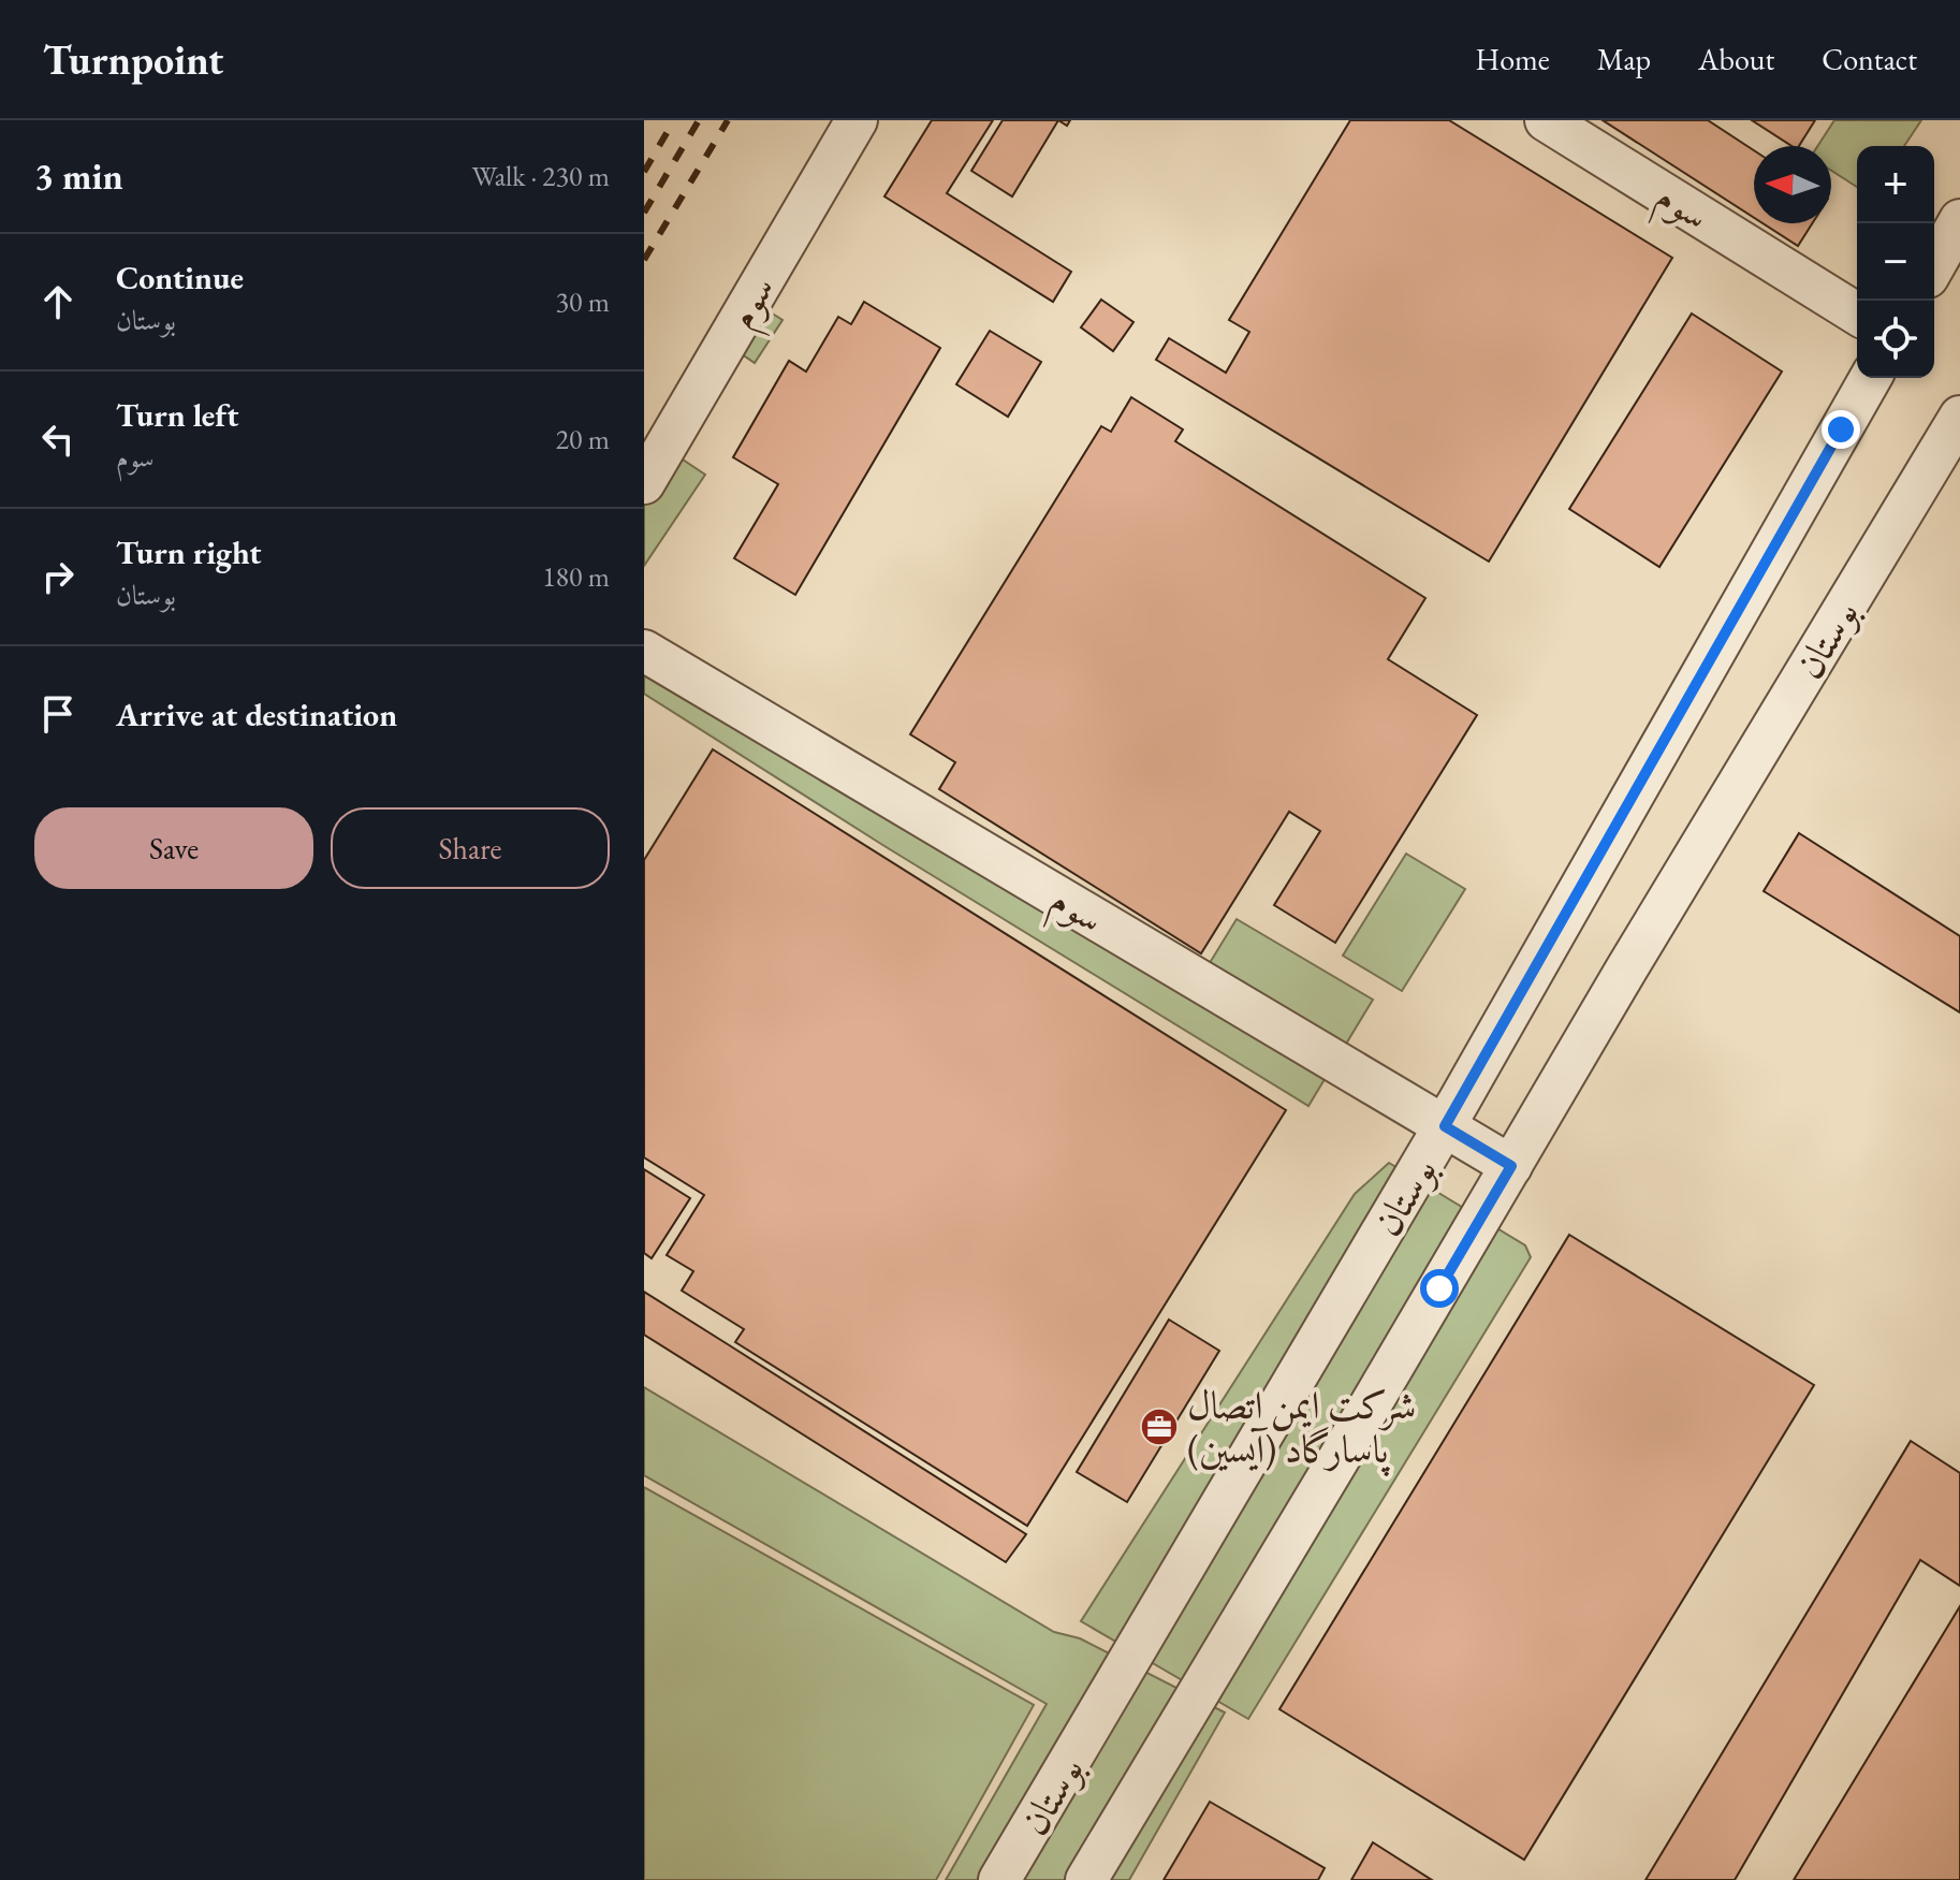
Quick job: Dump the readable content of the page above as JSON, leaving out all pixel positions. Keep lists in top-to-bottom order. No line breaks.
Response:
{"streets":{"lane":["سوم","بوستان"]},"crossings":[["سوم","بوستان"]],"places":{"office":["شرکت ایمن اتصال پاسارگاد (آیسین)"]},"north":"left","page":{"header":"Turnpoint","nav":["Home","Map","About","Contact"],"heading":["3 min","Walk · 230 m"],"map_buttons":["+","−"],"list":[["Continue","بوستان","30 m"],["Turn left","سوم","20 m"],["Turn right","بوستان","180 m"],"Arrive at destination"],"buttons":["Save","Share"]}}
